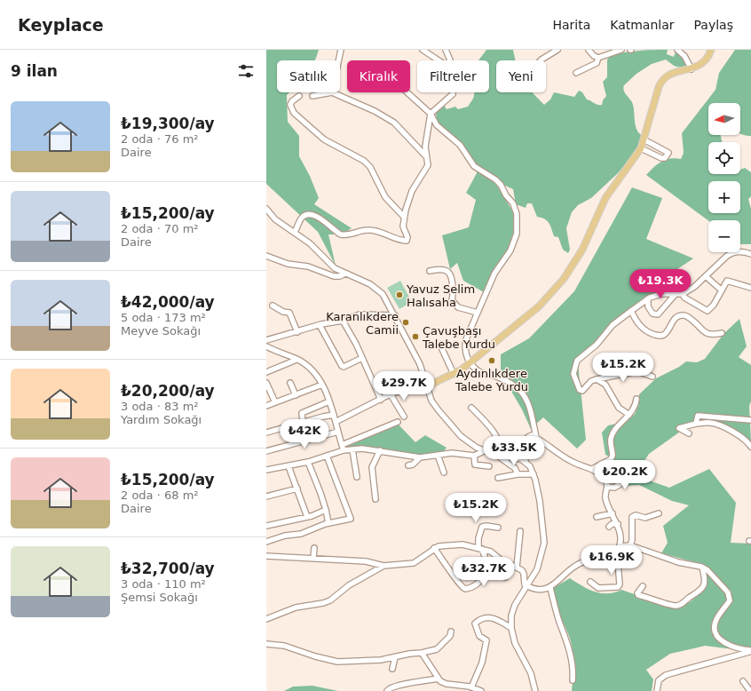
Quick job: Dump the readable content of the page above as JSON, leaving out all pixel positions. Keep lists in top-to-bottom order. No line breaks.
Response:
{"places":["Yavuz Selim Halısaha","Karanlıkdere Camii","Çavuşbaşı Talebe Yurdu","Aydınlıkdere Talebe Yurdu"],"north":"left","page":{"header":"Keyplace","nav":["Harita","Katmanlar","Paylaş"],"heading":"9 ilan","chip":["Satılık","Kiralık","Filtreler","Yeni"],"list":[{"name":"₺19,300/ay","note":"2 oda · 76 m² · Daire"},{"name":"₺15,200/ay","note":"2 oda · 70 m² · Daire"},{"name":"₺42,000/ay","note":"5 oda · 173 m² · Meyve Sokağı"},{"name":"₺20,200/ay","note":"3 oda · 83 m² · Yardım Sokağı"},{"name":"₺15,200/ay","note":"2 oda · 68 m² · Daire"},{"name":"₺32,700/ay","note":"3 oda · 110 m² · Şemsi Sokağı"}],"map_buttons":["+","−"],"price":["₺19.3K","₺15.2K","₺29.7K","₺42K","₺33.5K","₺20.2K","₺15.2K","₺16.9K","₺32.7K"]}}
